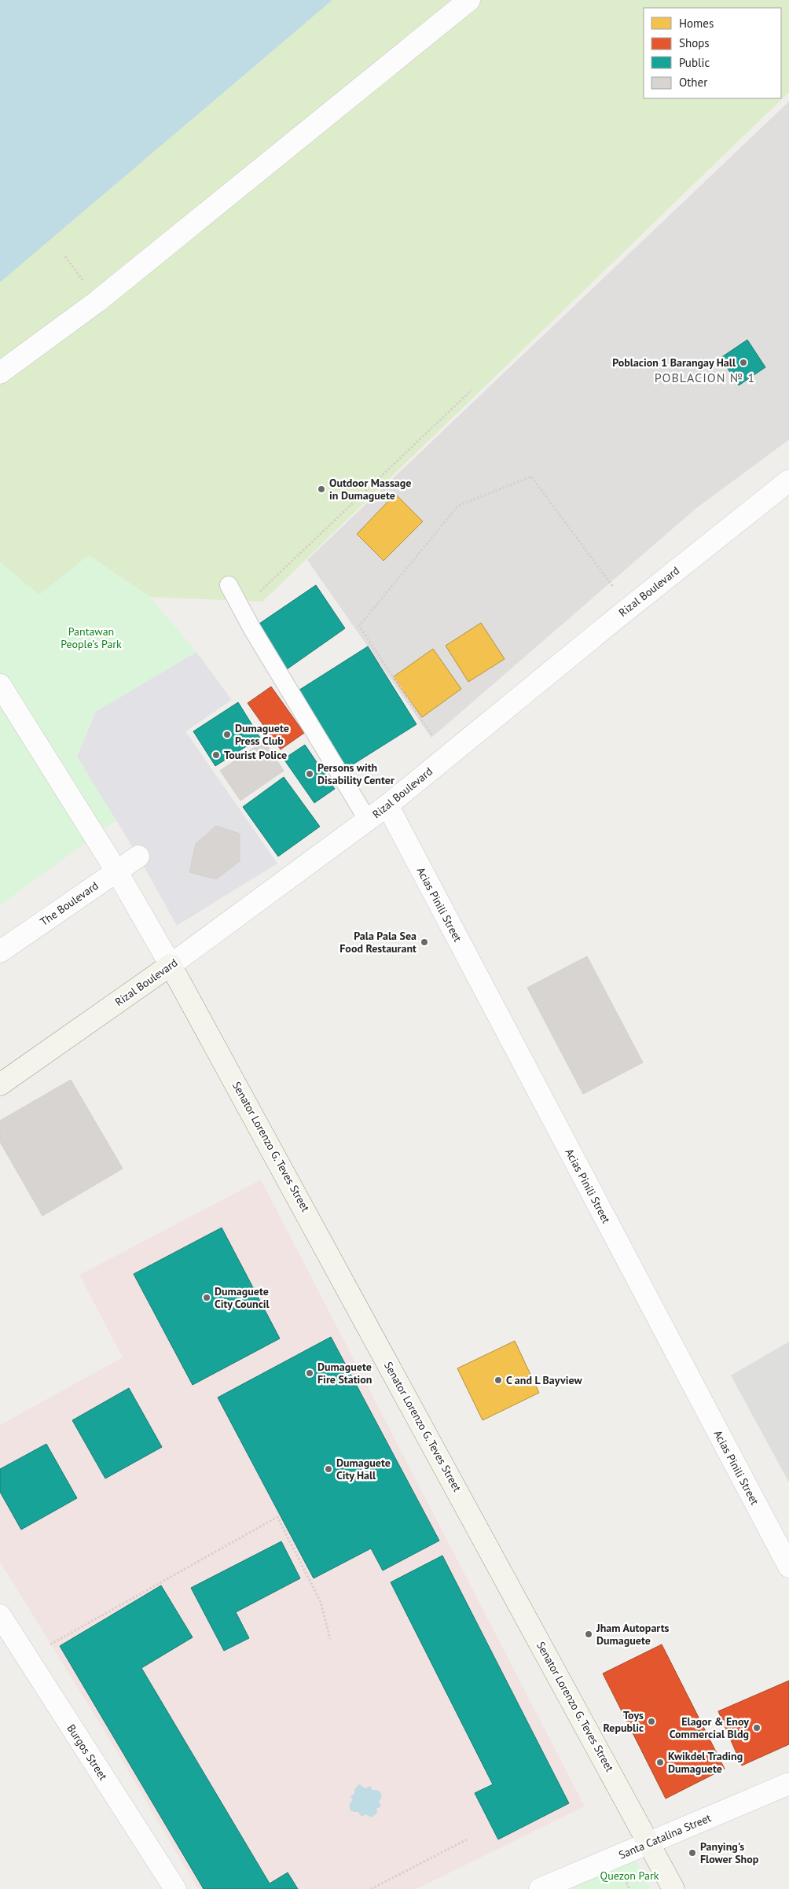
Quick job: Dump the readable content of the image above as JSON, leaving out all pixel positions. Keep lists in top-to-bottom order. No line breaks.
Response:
{"streets":{"main road":["Rizal Boulevard","Senator Lorenzo G. Teves Street"],"street":["The Boulevard","Acias Pinili Street","Burgos Street","Santa Catalina Street"]},"crossings":[["Rizal Boulevard","Acias Pinili Street"],["Rizal Boulevard","Senator Lorenzo G. Teves Street"],["Senator Lorenzo G. Teves Street","Santa Catalina Street"]],"districts":["POBLACION № 1"],"parks":["Pantawan People’s Park","Quezon Park"],"places":["Poblacion 1 Barangay Hall","Outdoor Massage in Dumaguete","Dumaguete Press Club","Tourist Police","Persons with Disability Center","Pala Pala Sea Food Restaurant","Dumaguete City Council","Dumaguete Fire Station","C and L Bayview","Dumaguete City Hall","Jham Autoparts Dumaguete","Toys Republic","Elagor & Enoy Commercial Bldg","Kwikdel Trading Dumaguete","Panying's Flower Shop"],"legend":["Homes","Shops","Public","Other"]}
